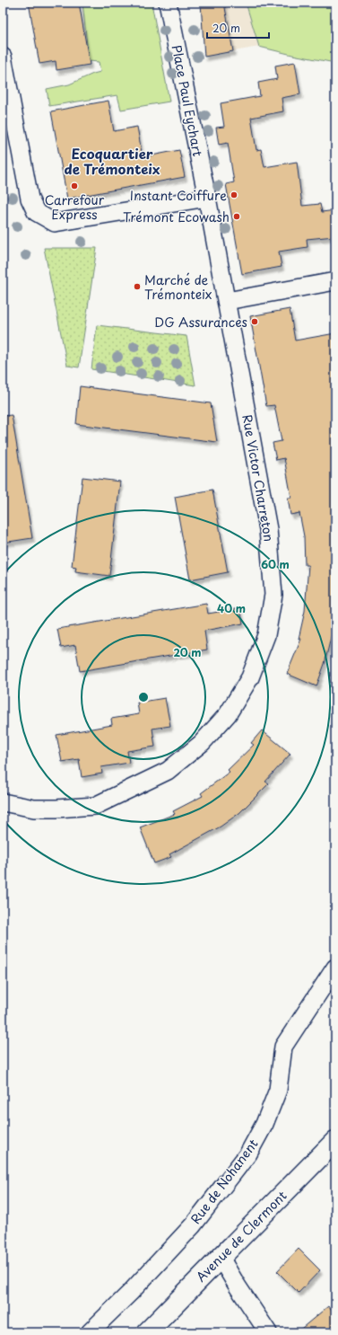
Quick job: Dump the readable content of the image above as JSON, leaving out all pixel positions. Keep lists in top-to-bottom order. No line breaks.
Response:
{"streets":{"main road":["Avenue de Clermont"],"street":["Place Paul Eychart","Rue Victor Charreton","Rue de Nohanent"]},"crossings":[["Place Paul Eychart","Rue Victor Charreton"]],"districts":["Ecoquartier de Trémonteix"],"places":["Carrefour Express","Instant Coiffure","Trémont Ecowash","Marché de Trémonteix","DG Assurances"],"scale_bar":"20 m","rings":["60 m","40 m","20 m"]}
